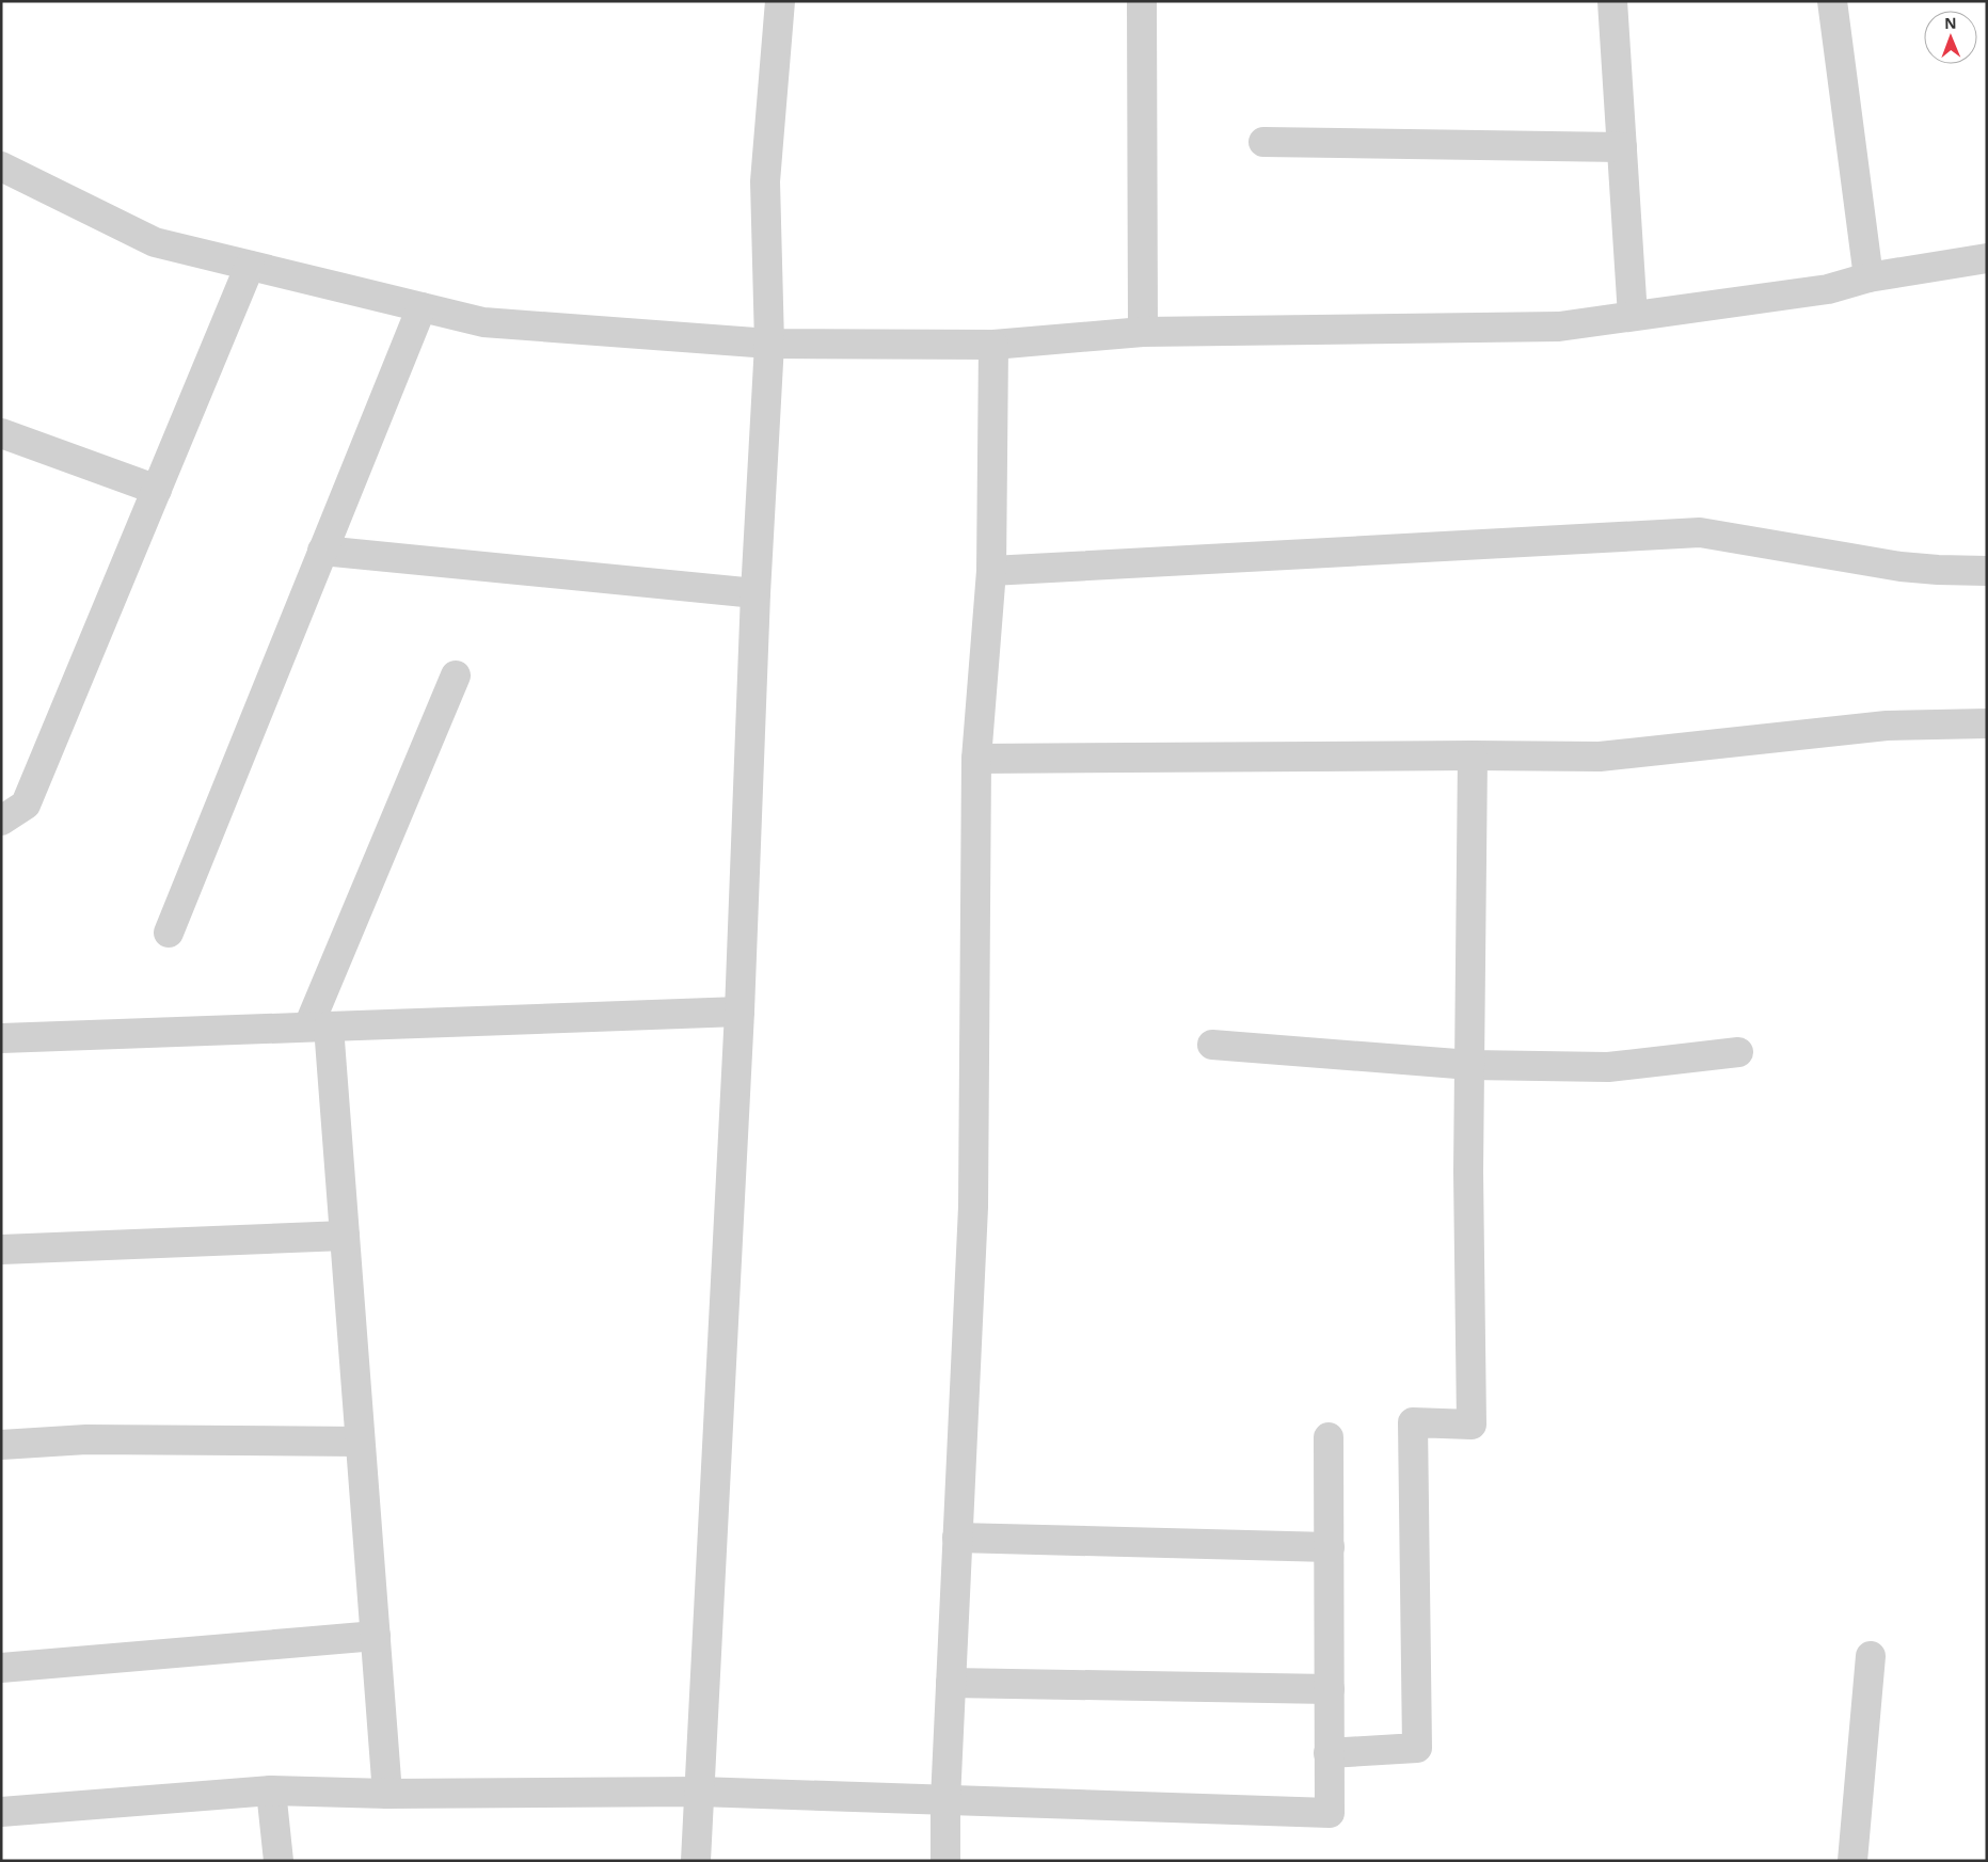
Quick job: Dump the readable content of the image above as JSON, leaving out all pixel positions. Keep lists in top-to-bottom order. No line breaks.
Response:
{"north":"top"}
